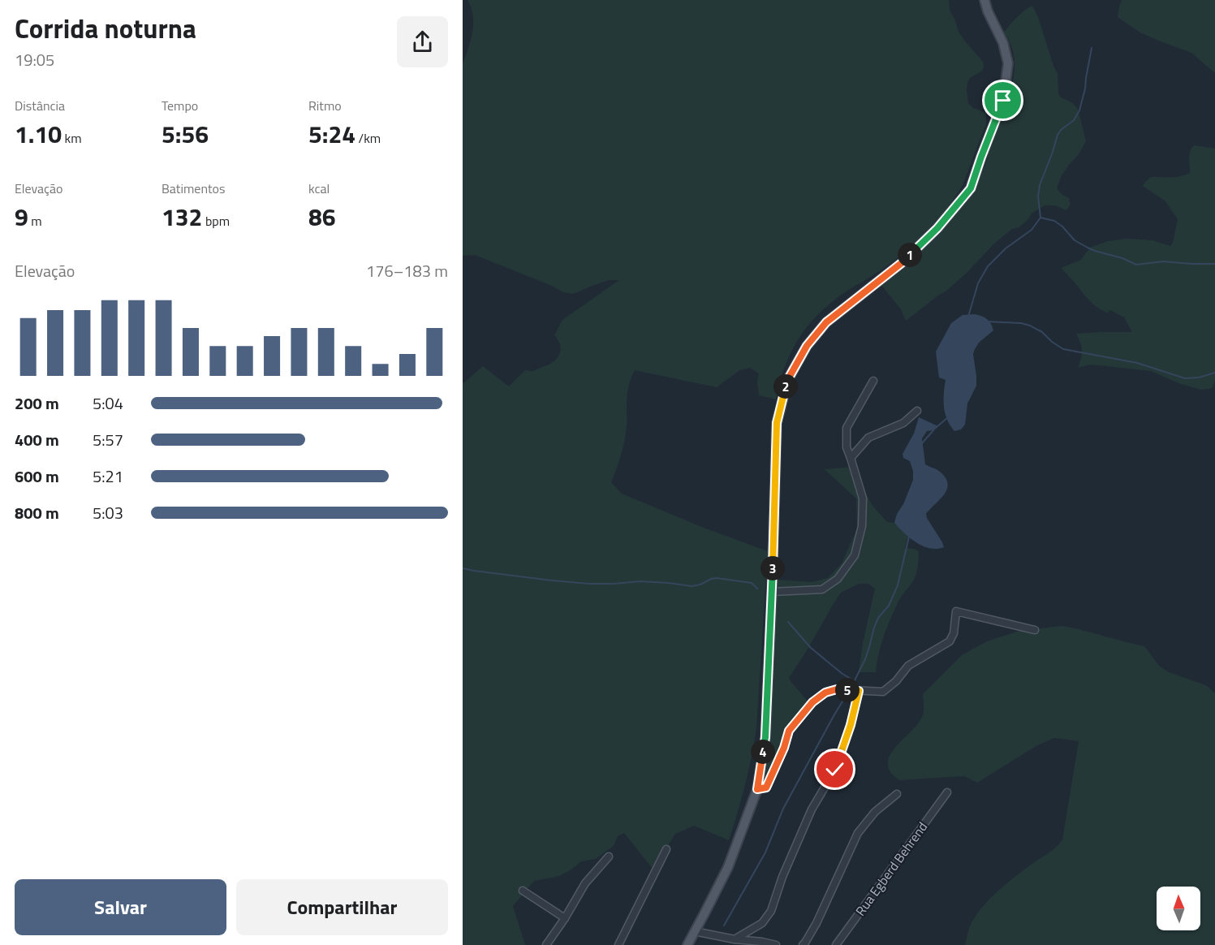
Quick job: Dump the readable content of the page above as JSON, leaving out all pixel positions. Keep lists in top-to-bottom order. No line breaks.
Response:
{"streets":{"street":["Rua Egberd Behrend"]},"north":"top","page":{"heading":["Corrida noturna","19:05"],"stats":[["Distância","1.10 km"],["Tempo","5:56"],["Ritmo","5:24 /km"],["Elevação","9 m"],["Batimentos","132 bpm"],["kcal","86"]],"pins":["1","2","3","5","4"],"chart":["Elevação","176–183 m"],"list":[{"name":"200 m","note":"5:04"},{"name":"400 m","note":"5:57"},{"name":"600 m","note":"5:21"},{"name":"800 m","note":"5:03"}],"buttons":["Salvar","Compartilhar"]}}
